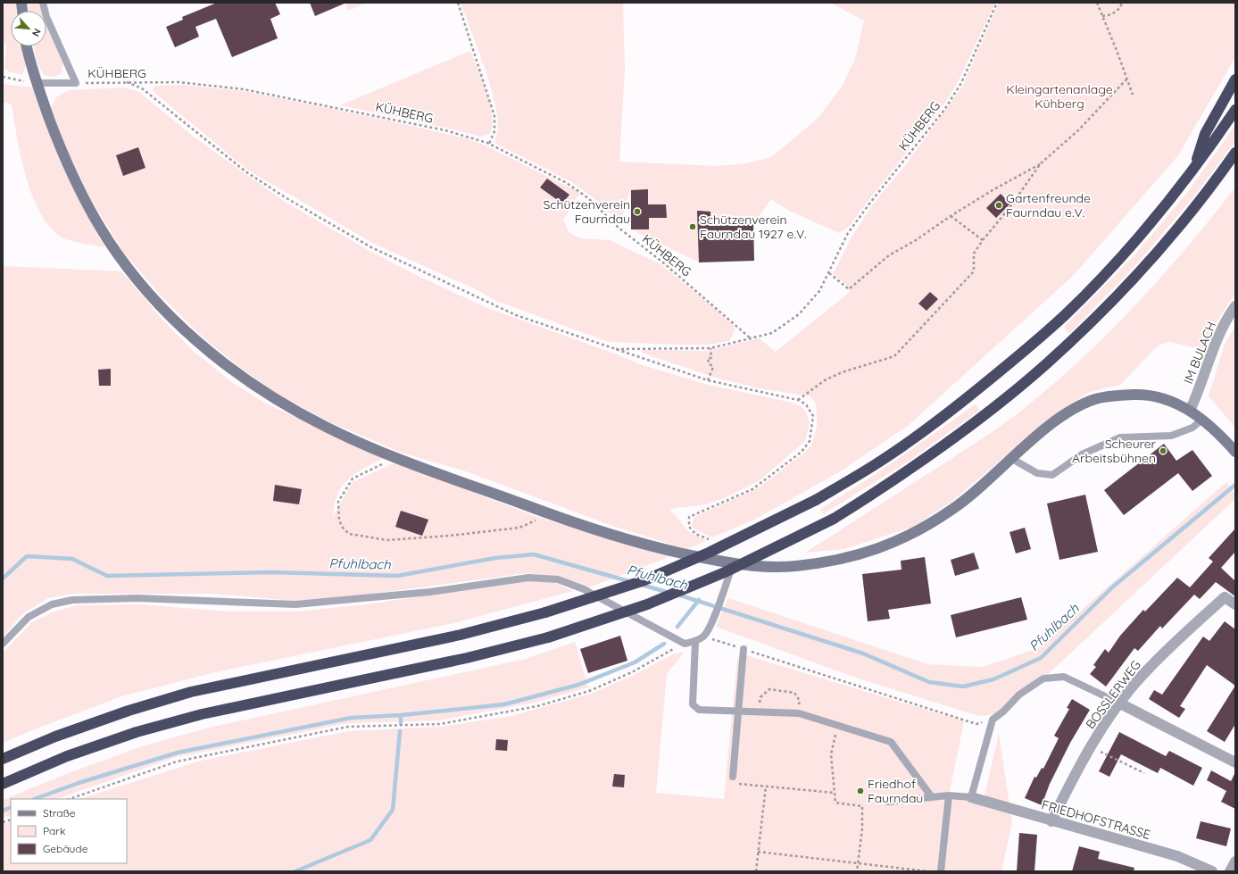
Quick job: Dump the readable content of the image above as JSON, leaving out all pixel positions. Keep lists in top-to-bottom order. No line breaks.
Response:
{"streets":{"street":["IM BULACH","BOSSLERWEG","FRIEDHOFSTRASSE"],"path":["KÜHBERG"]},"crossings":[["BOSSLERWEG","FRIEDHOFSTRASSE"]],"water":["Pfuhlbach"],"parks":["Kleingartenanlage Kühberg"],"places":["Gartenfreunde Faurndau e.V.","Schützenverein Faurndau","Schützenverein Faurndau 1927 e.V.","Scheurer Arbeitsbühnen","Friedhof Faurndau"],"legend":["Straße","Park","Gebäude"],"north":"bottom right"}
